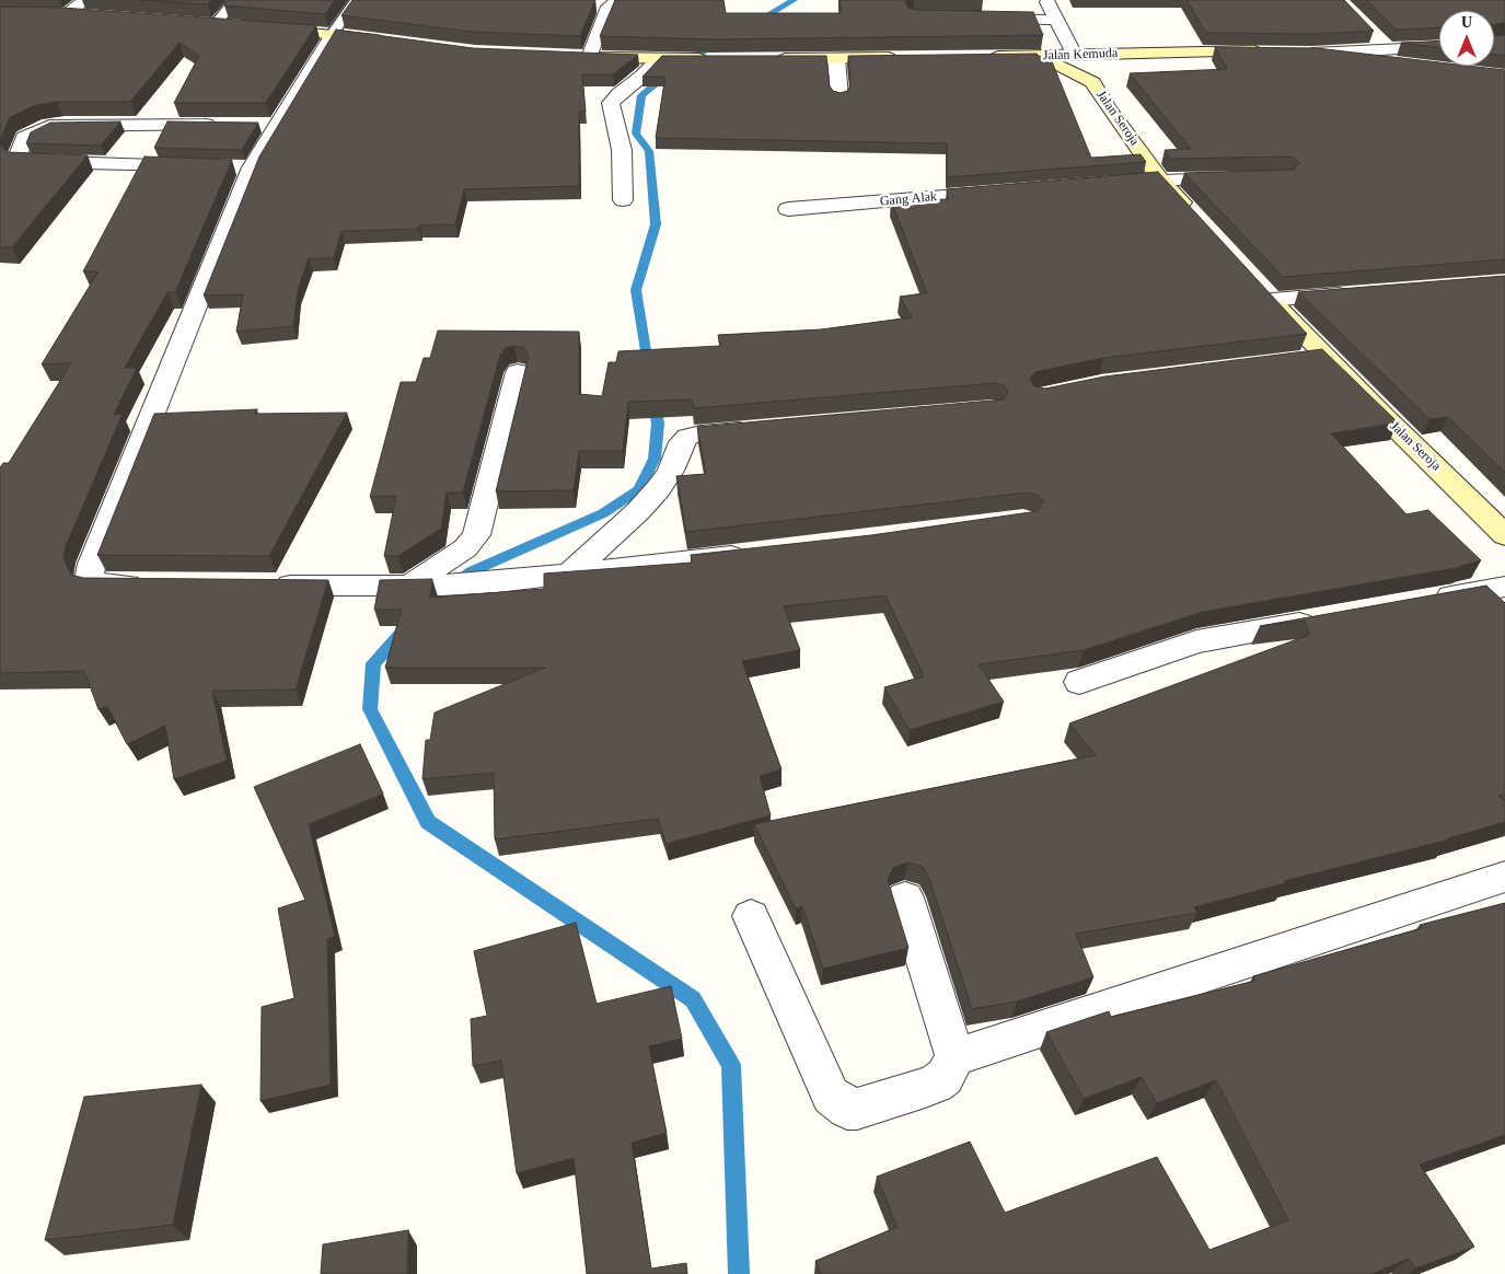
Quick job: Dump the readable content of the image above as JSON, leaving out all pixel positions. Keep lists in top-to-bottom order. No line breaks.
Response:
{"streets":{"street":["Jalan Kemuda","Jalan Seroja","Gang Alak"]},"crossings":[["Jalan Kemuda","Jalan Seroja"]],"north":"top"}
